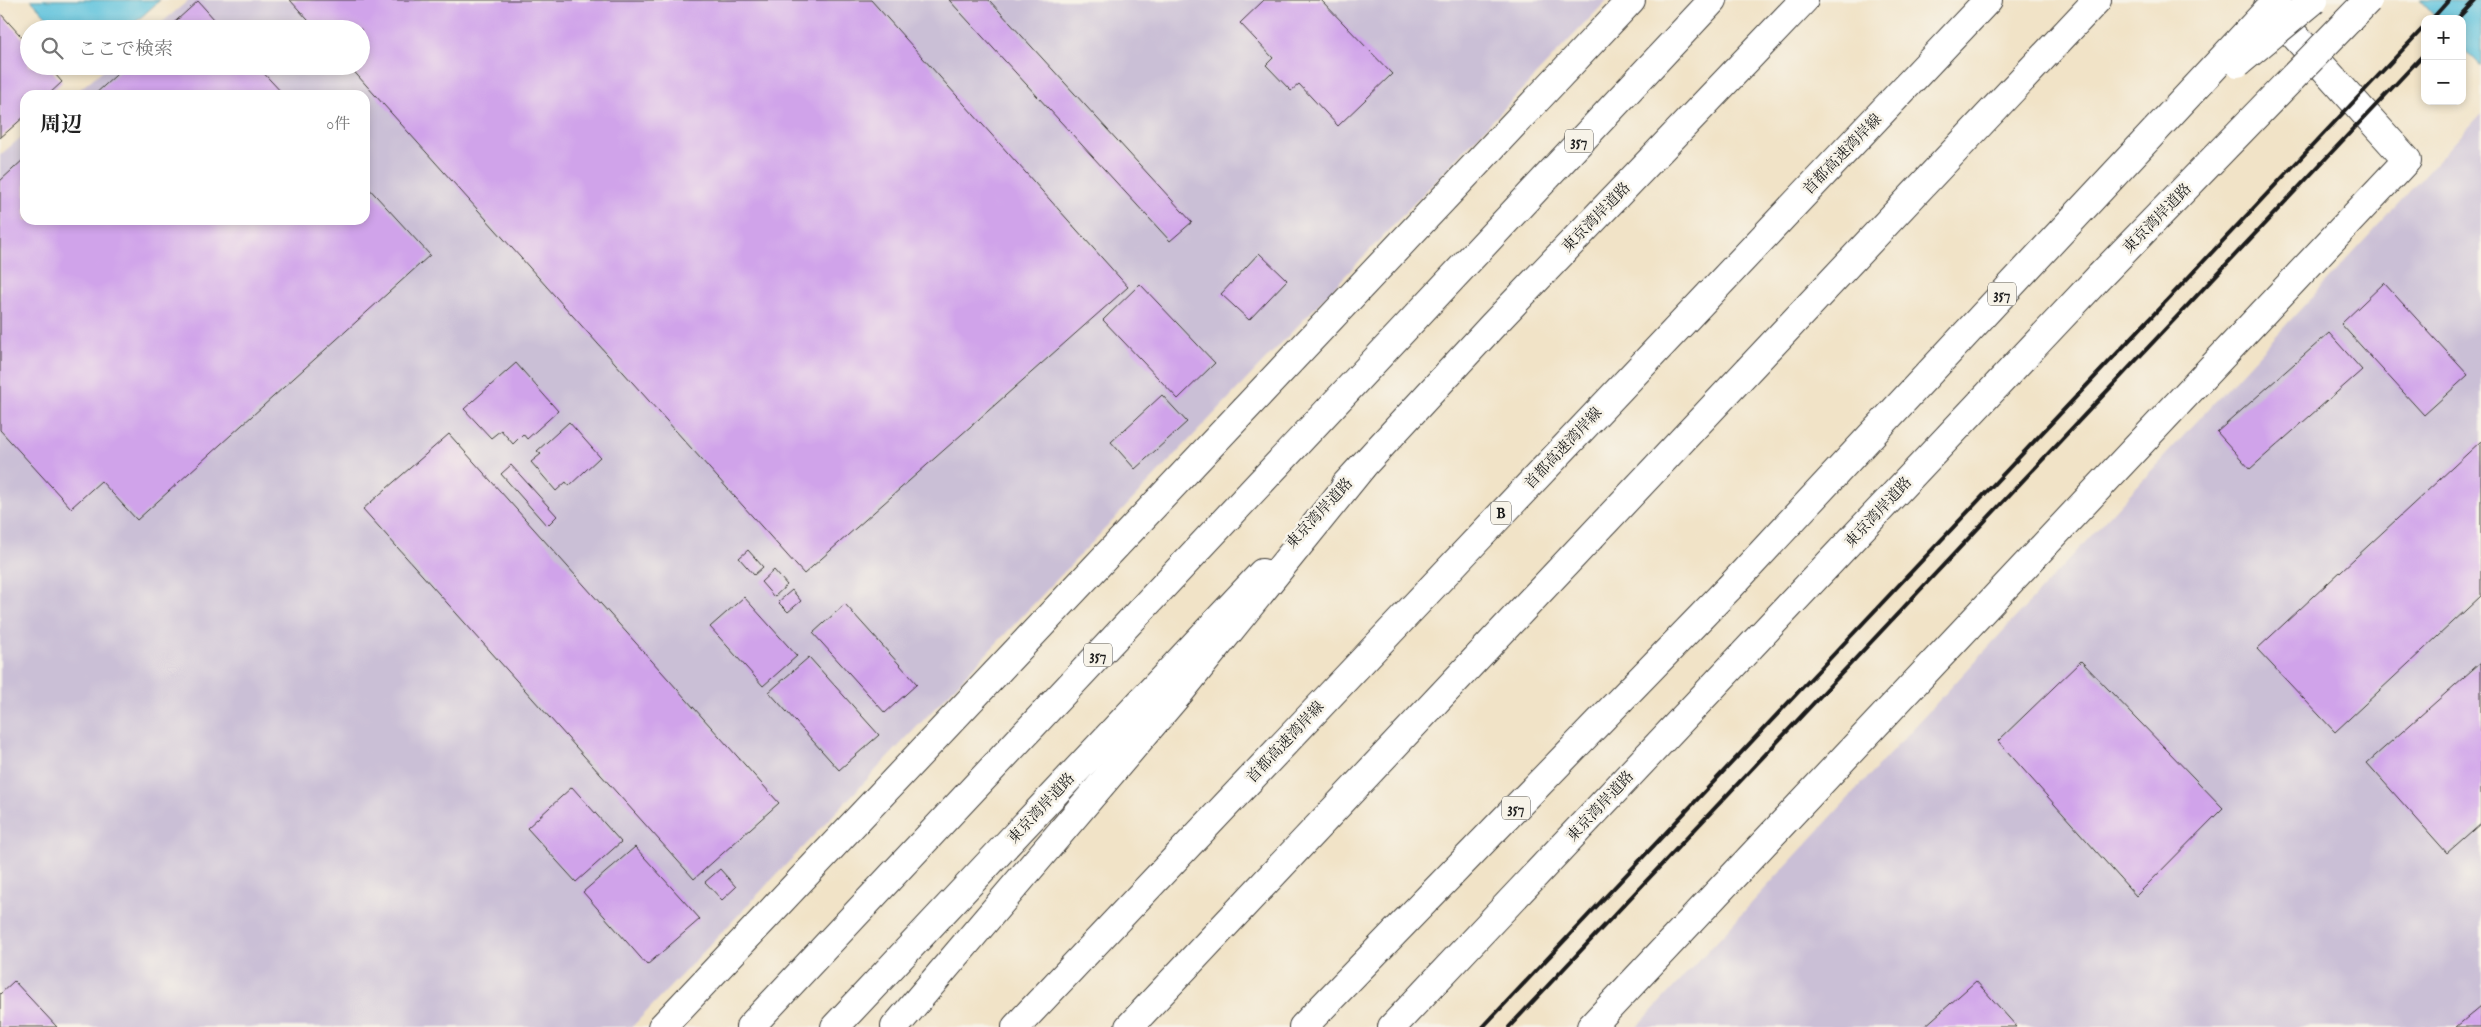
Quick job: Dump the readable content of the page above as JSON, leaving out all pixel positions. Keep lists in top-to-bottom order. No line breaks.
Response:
{"streets":{"main road":["357","首都高速湾岸線","東京湾岸道路","B"]},"page":{"map_buttons":["+","−"],"search":"ここで検索","heading":["周辺","0件"]}}
